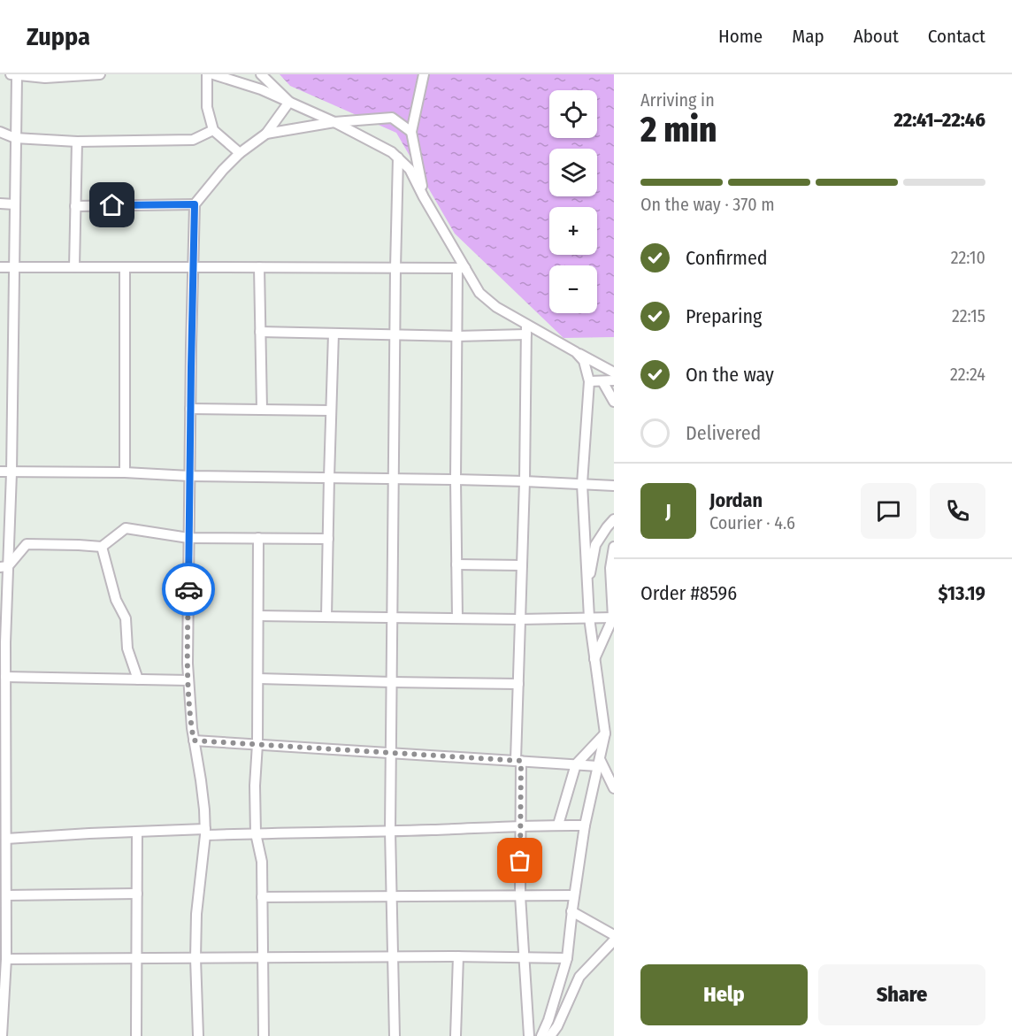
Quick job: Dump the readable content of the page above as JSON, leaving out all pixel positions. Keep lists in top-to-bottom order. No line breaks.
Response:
{"page":{"header":"Zuppa","nav":["Home","Map","About","Contact"],"heading":["2 min","Arriving in","22:41–22:46"],"panel":["Jordan","Courier · 4.6","Order #8596","$13.19"],"map_buttons":["+","−"],"bar":"On the way · 370 m","list":[["Confirmed","22:10"],["Preparing","22:15"],["On the way","22:24"],"Delivered"],"round":"J","buttons":["Help","Share"]}}
